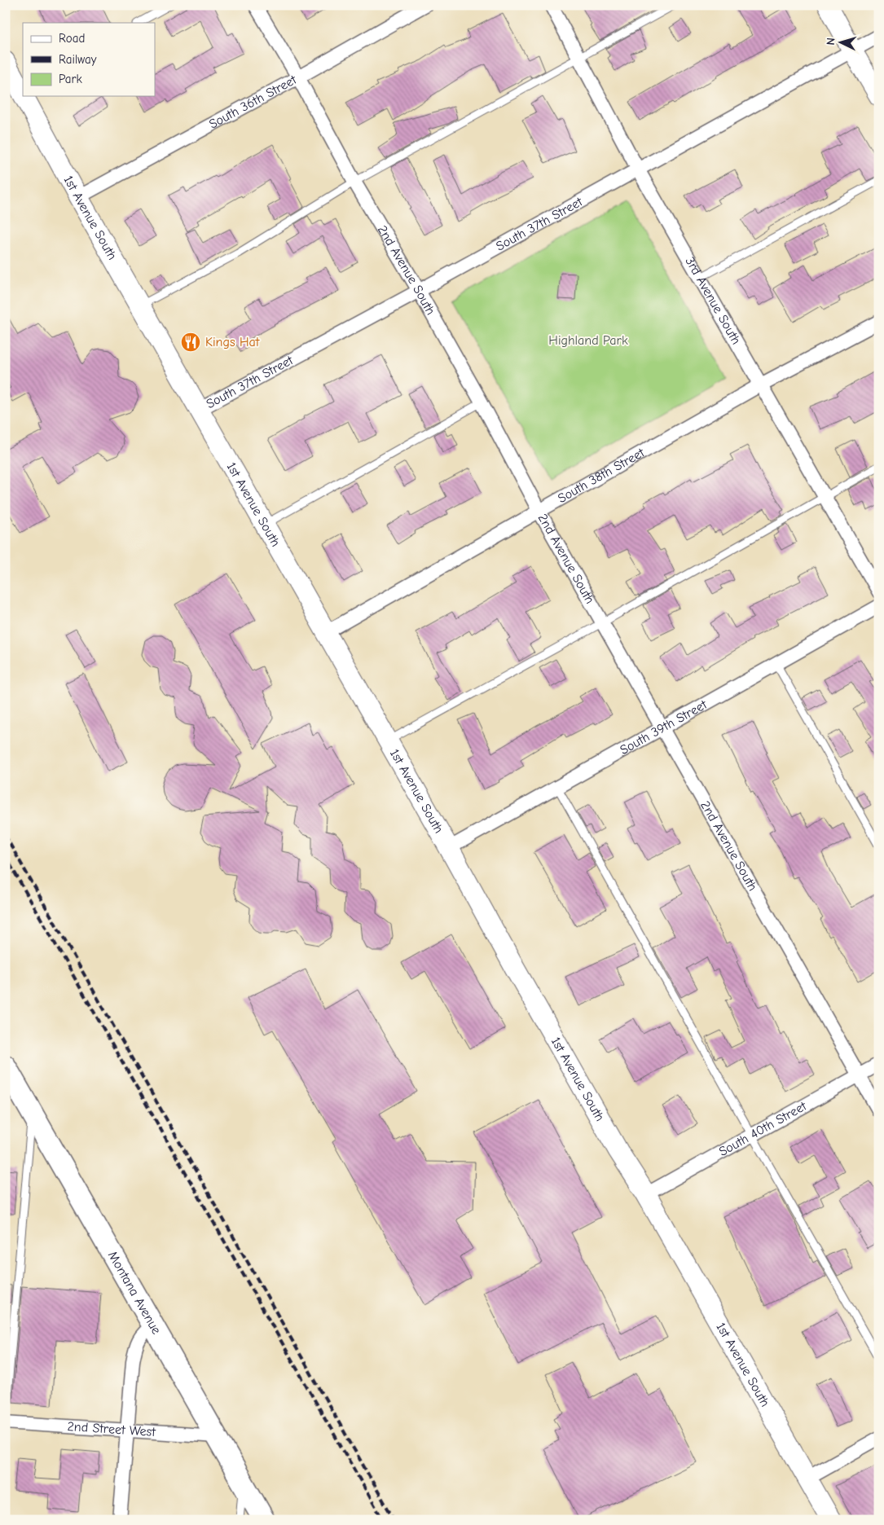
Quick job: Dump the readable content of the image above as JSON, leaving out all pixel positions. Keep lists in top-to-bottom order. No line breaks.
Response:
{"streets":{"main road":["Montana Avenue"],"street":["South 36th Street","1st Avenue South","South 37th Street","2nd Avenue South","3rd Avenue South","South 38th Street","South 39th Street","South 40th Street","2nd Street West"]},"crossings":[["South 36th Street","1st Avenue South"],["South 36th Street","2nd Avenue South"],["1st Avenue South","South 37th Street"],["1st Avenue South","South 38th Street"],["1st Avenue South","South 39th Street"],["1st Avenue South","South 40th Street"],["South 37th Street","2nd Avenue South"],["South 37th Street","3rd Avenue South"],["2nd Avenue South","South 38th Street"],["2nd Avenue South","South 39th Street"],["2nd Avenue South","South 40th Street"],["3rd Avenue South","South 38th Street"],["Montana Avenue","2nd Street West"]],"parks":["Highland Park"],"places":{"restaurant":["Kings Hat"]},"legend":["Road","Railway","Park"],"north":"left"}
